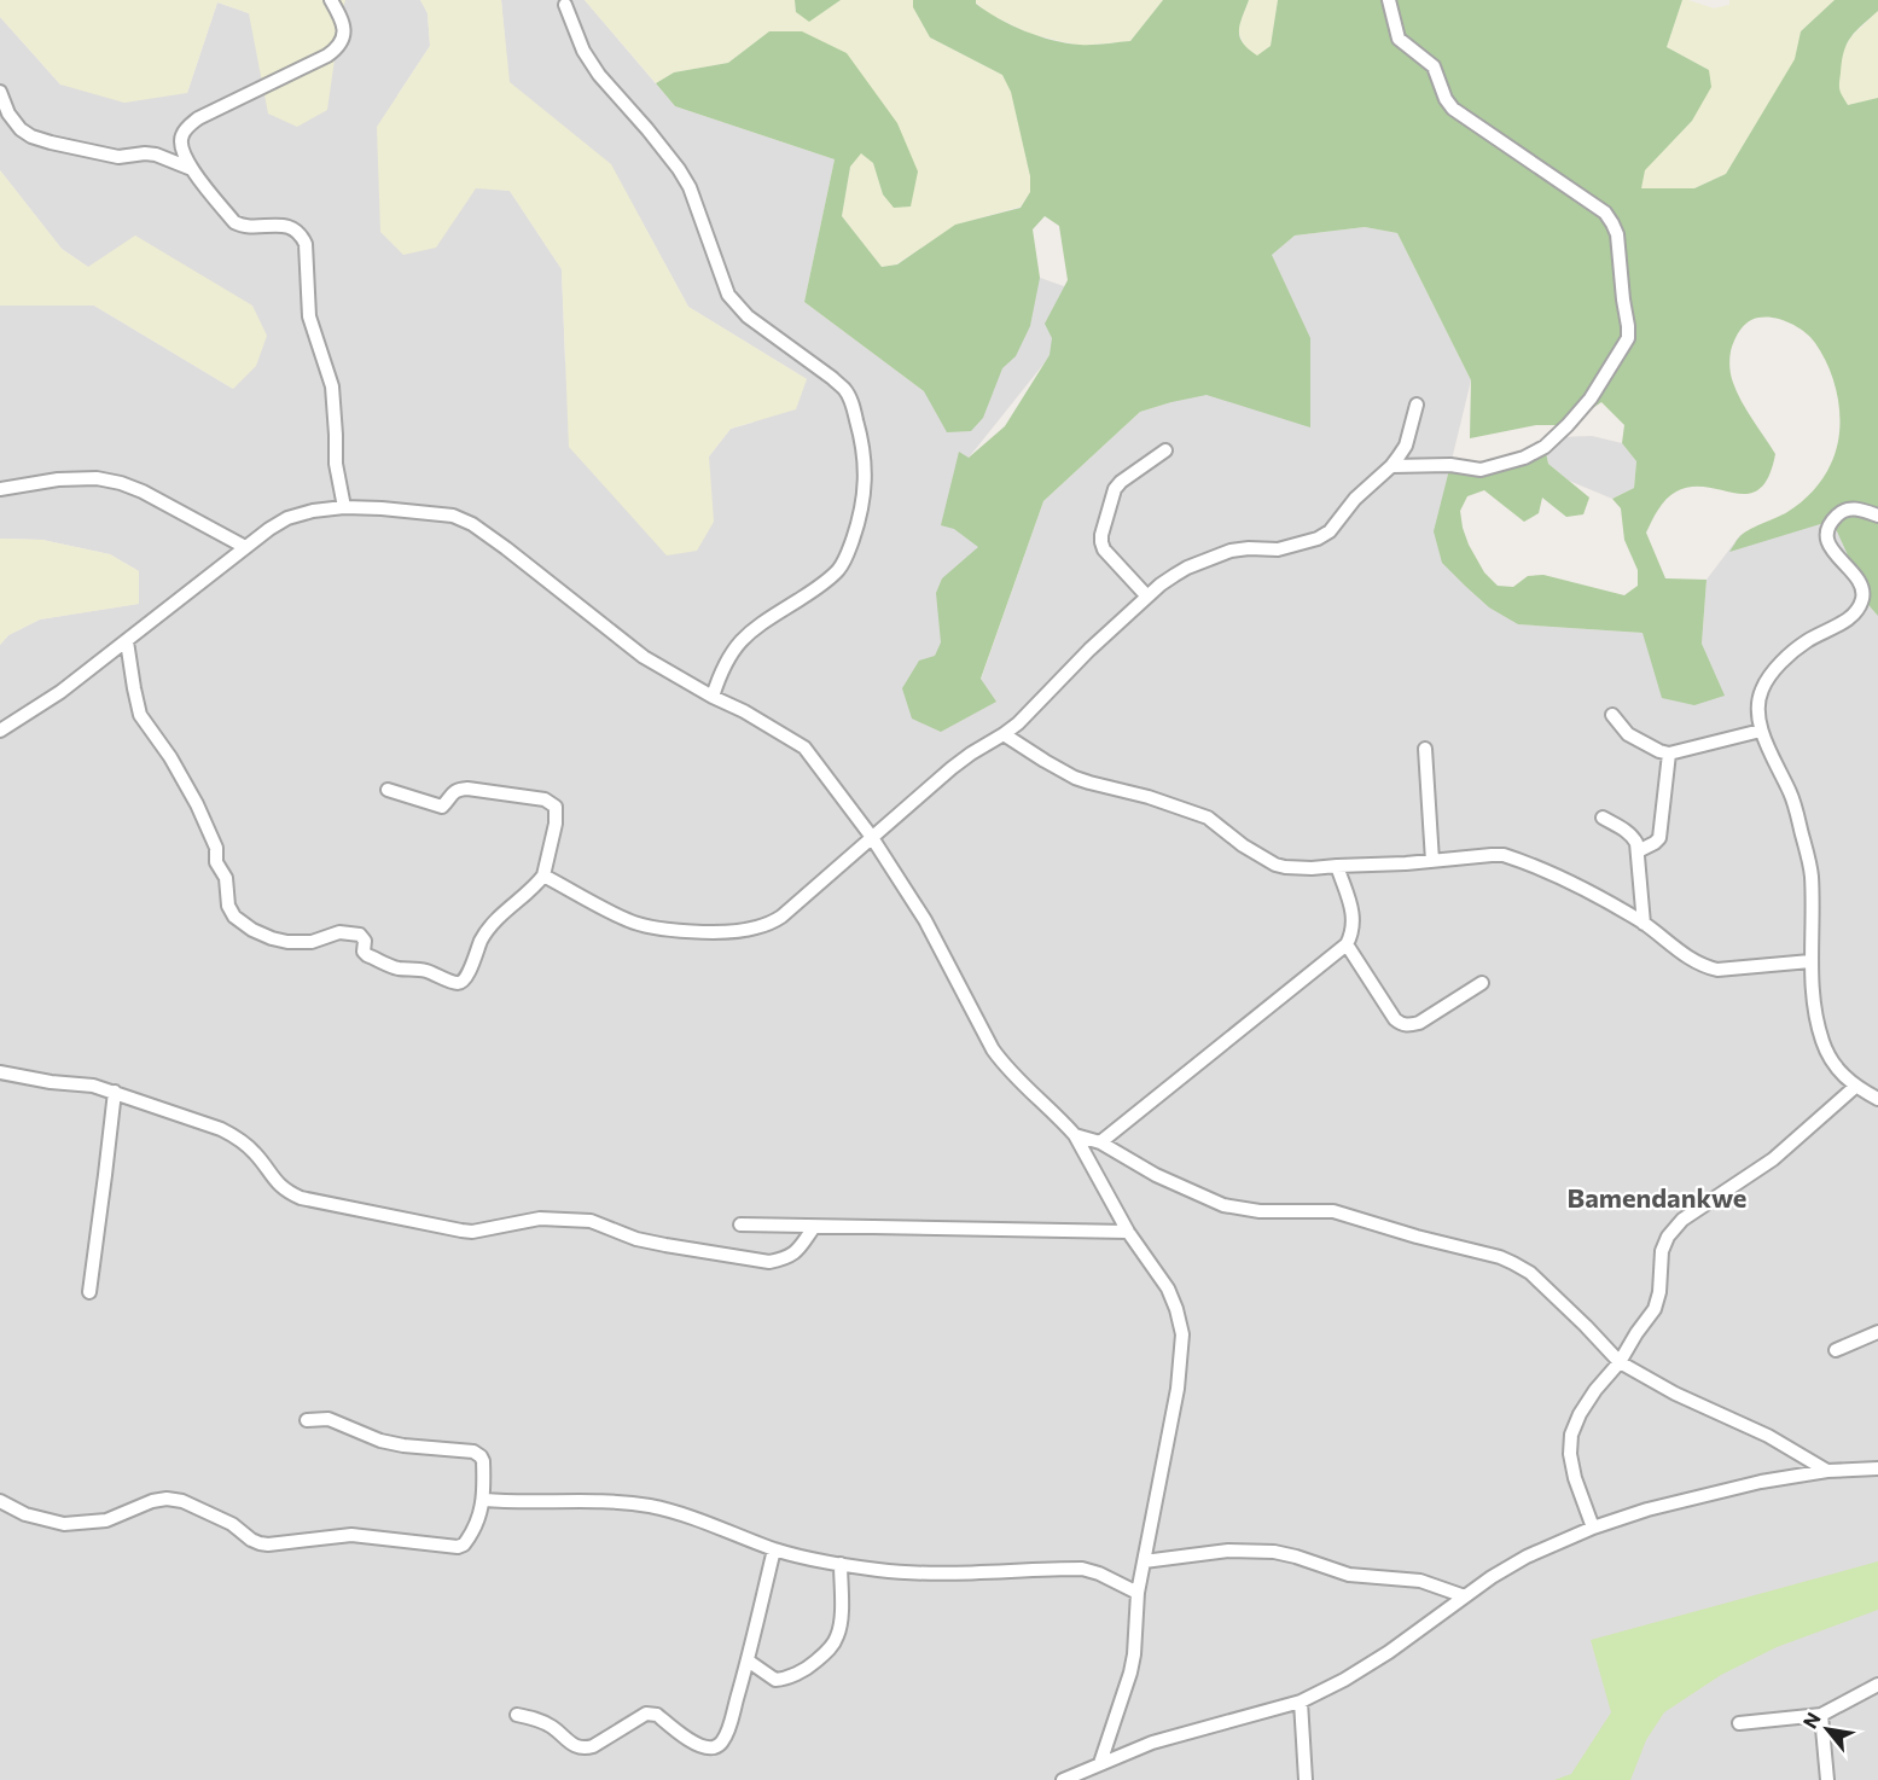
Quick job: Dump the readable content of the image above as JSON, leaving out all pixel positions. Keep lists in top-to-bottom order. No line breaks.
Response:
{"districts":["Bamendankwe"],"north":"top left"}
